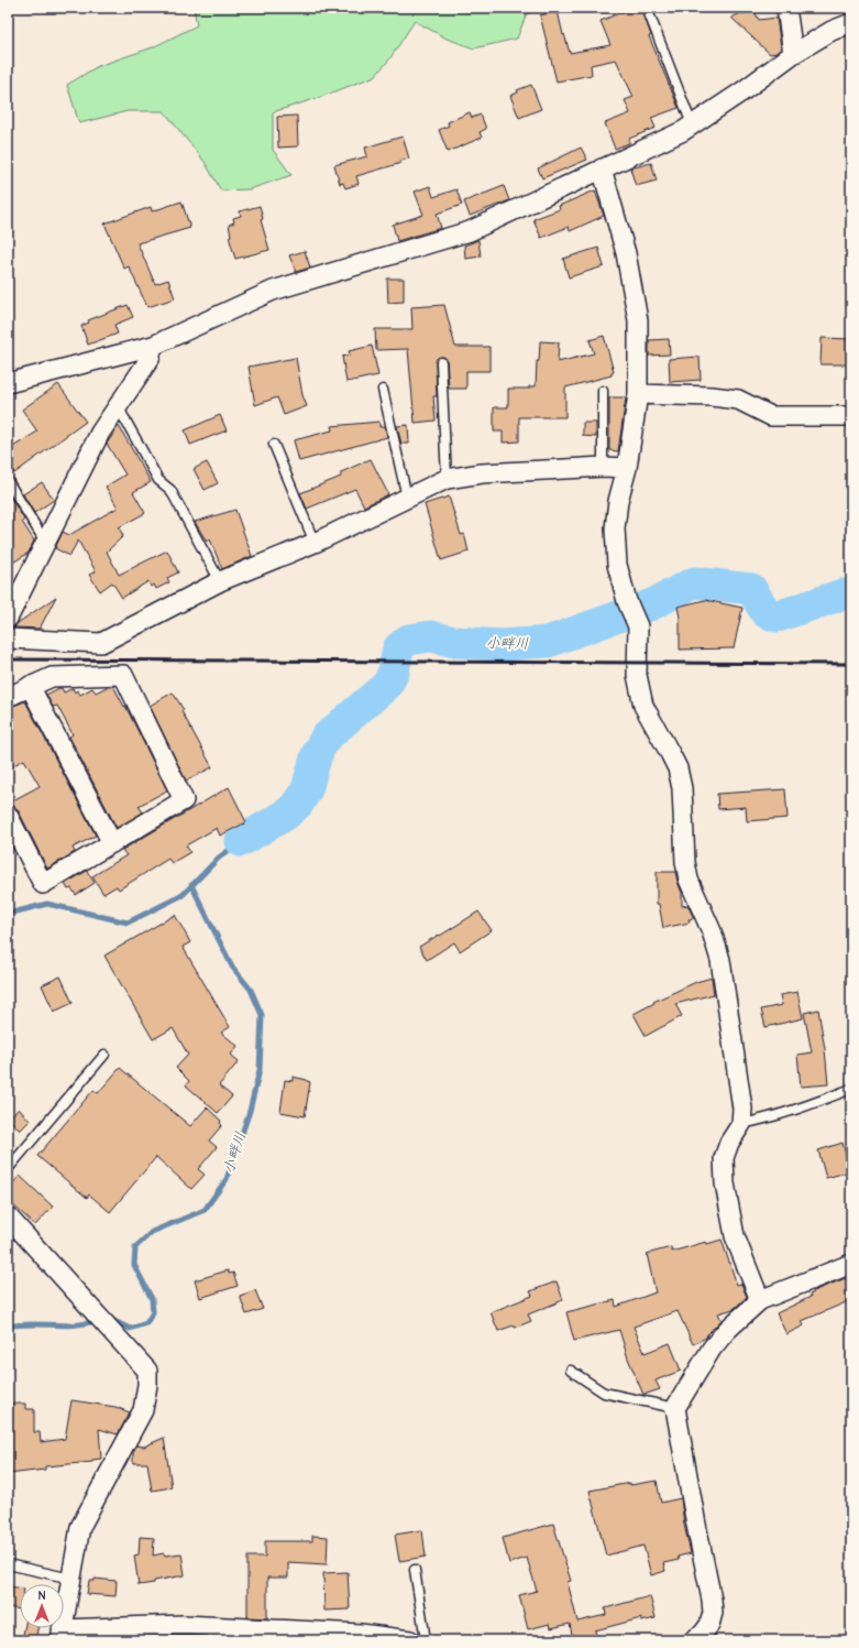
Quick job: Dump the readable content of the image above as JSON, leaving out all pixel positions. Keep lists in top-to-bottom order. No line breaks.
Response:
{"water":["小畔川"],"north":"top"}
